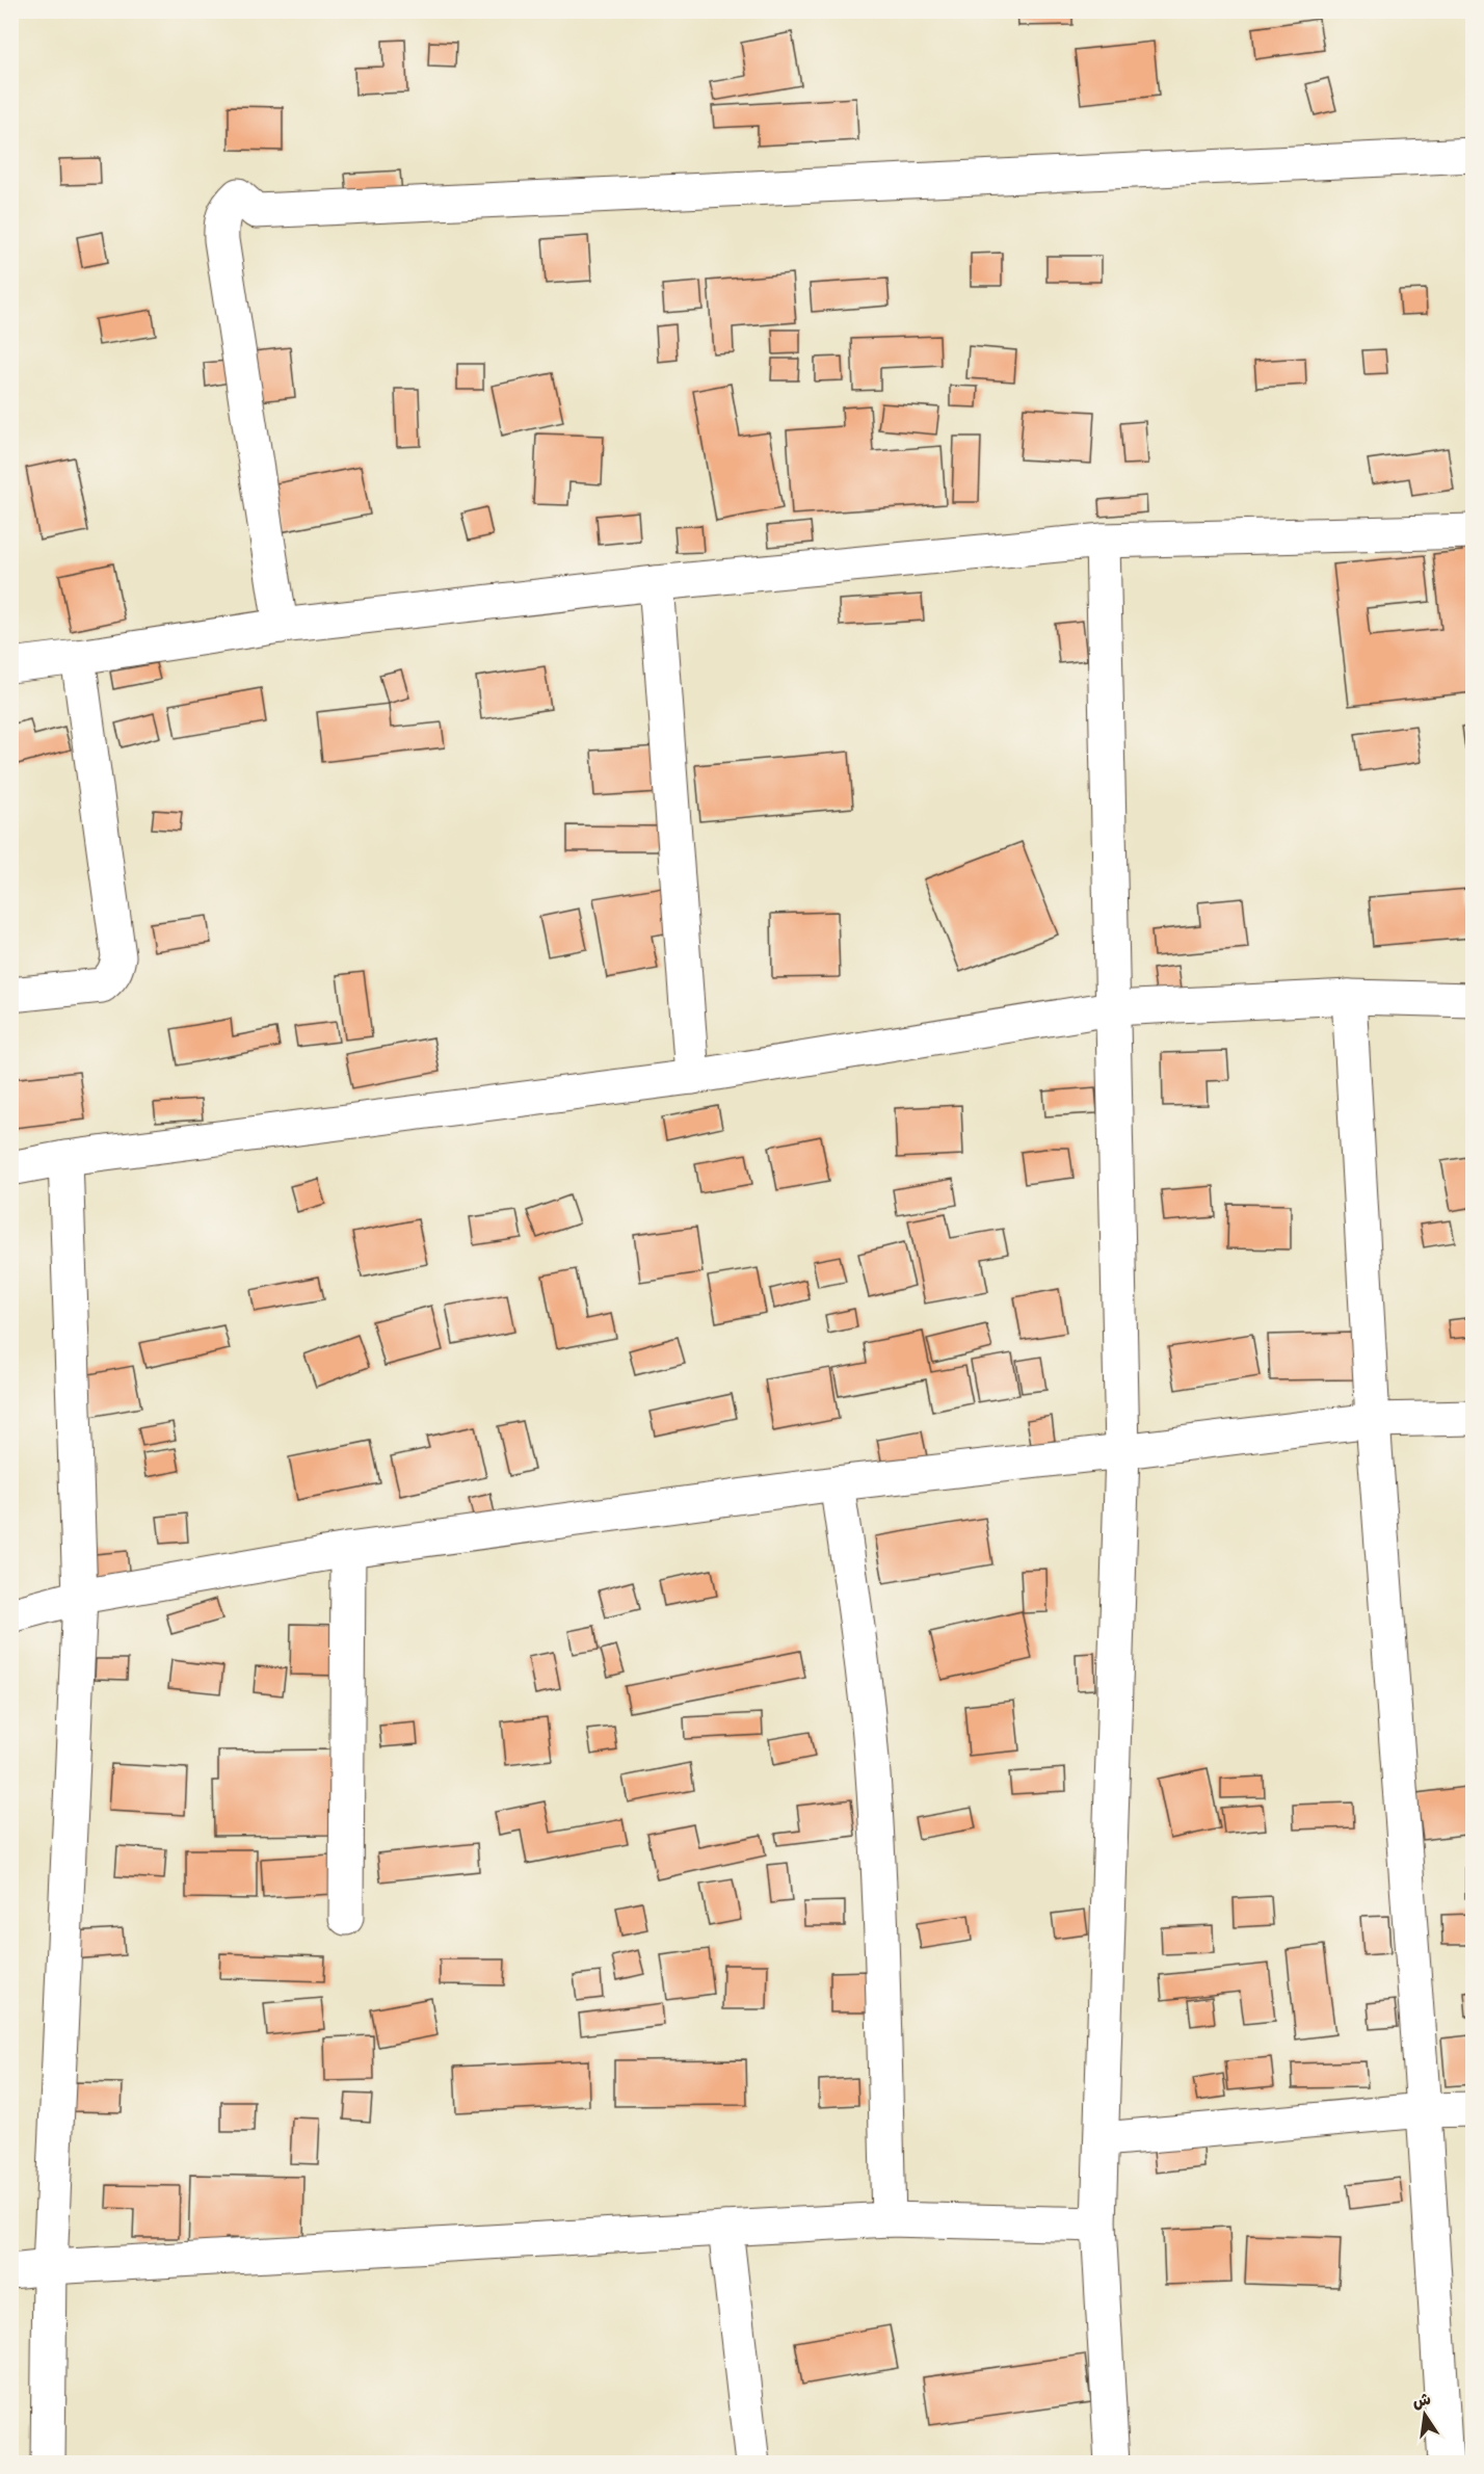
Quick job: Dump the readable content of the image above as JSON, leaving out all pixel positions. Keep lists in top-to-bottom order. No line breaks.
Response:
{"north":"top"}
